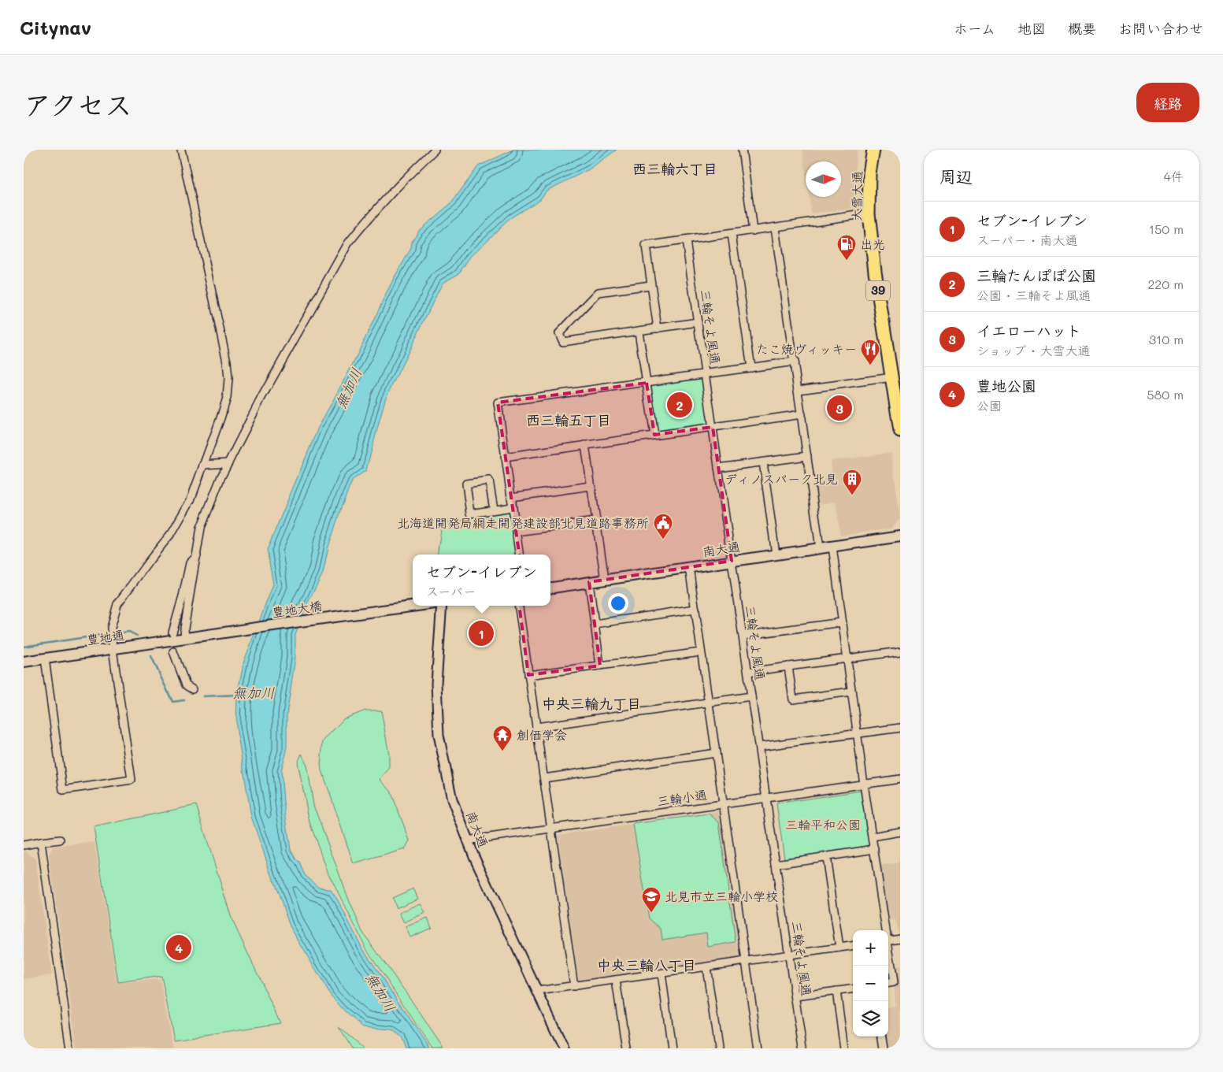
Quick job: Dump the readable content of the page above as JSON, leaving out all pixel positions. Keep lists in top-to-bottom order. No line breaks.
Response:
{"streets":{"highway":["大雪大通","39"],"main road":["南大通","豊地大橋","豊地通"],"street":["三輪そよ風通","三輪小通"]},"crossings":[["三輪そよ風通","南大通"],["三輪そよ風通","三輪小通"],["南大通","三輪小通"],["豊地大橋","豊地通"]],"districts":["西三輪六丁目","西三輪五丁目","中央三輪九丁目","中央三輪八丁目"],"water":["無加川"],"parks":["三輪平和公園"],"places":{"fuel station":["出光"],"restaurant":["たこ焼ヴィッキー"],"building":["ディノスパーク北見"],"public building":["北海道開発局網走開発建設部北見道路事務所"],"temple":["創価学会"],"school or university":["北見市立三輪小学校"]},"north":"right","page":{"header":"Citynav","nav":["ホーム","地図","概要","お問い合わせ"],"title":"アクセス","buttons":"経路","heading":["周辺","4件"],"list":[{"mark":"1","name":"セブン-イレブン","note":"スーパー · 南大通","value":"150 m"},{"mark":"2","name":"三輪たんぽぽ公園","note":"公園 · 三輪そよ風通","value":"220 m"},{"mark":"3","name":"イエローハット","note":"ショップ · 大雪大通","value":"310 m"},{"mark":"4","name":"豊地公園","note":"公園","value":"580 m"}],"pins":["2","3","1","4"],"popup":["セブン-イレブン","スーパー"],"map_buttons":["+","−"]}}
